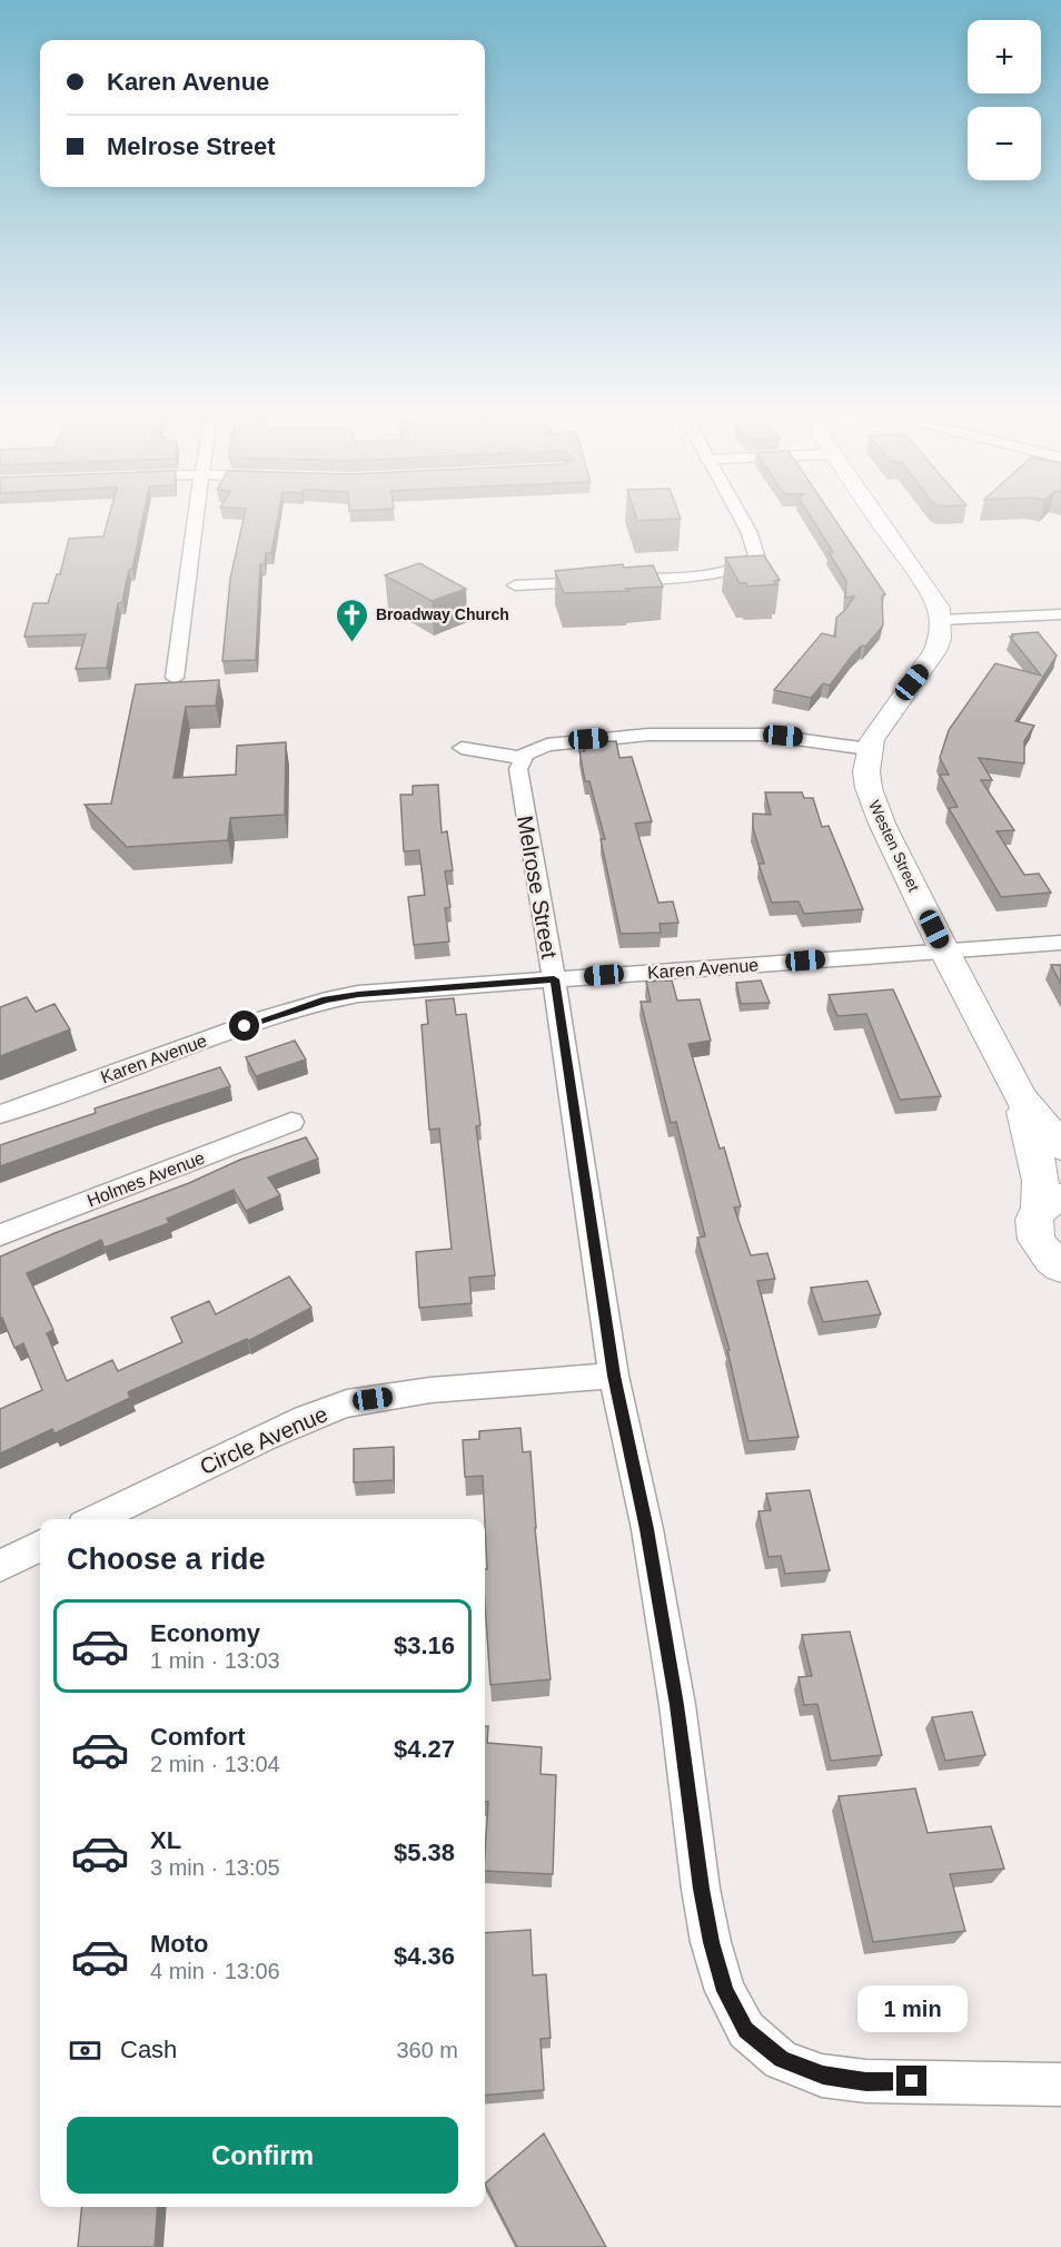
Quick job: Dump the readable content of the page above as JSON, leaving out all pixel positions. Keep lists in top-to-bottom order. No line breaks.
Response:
{"streets":{"street":["Westen Street","Melrose Street","Karen Avenue","Holmes Avenue","Circle Avenue"]},"crossings":[["Westen Street","Karen Avenue"],["Melrose Street","Karen Avenue"],["Melrose Street","Circle Avenue"]],"places":{"church":["Broadway Church"]},"page":{"map_buttons":["+","−"],"banner":["Karen Avenue","Melrose Street"],"heading":"Choose a ride","list":[{"name":"Economy","note":"1 min · 13:03","value":"$3.16"},{"name":"Comfort","note":"2 min · 13:04","value":"$4.27"},{"name":"XL","note":"3 min · 13:05","value":"$5.38"},{"name":"Moto","note":"4 min · 13:06","value":"$4.36"}],"bubble":"1 min","pay":["Cash","360 m"],"buttons":"Confirm"}}
